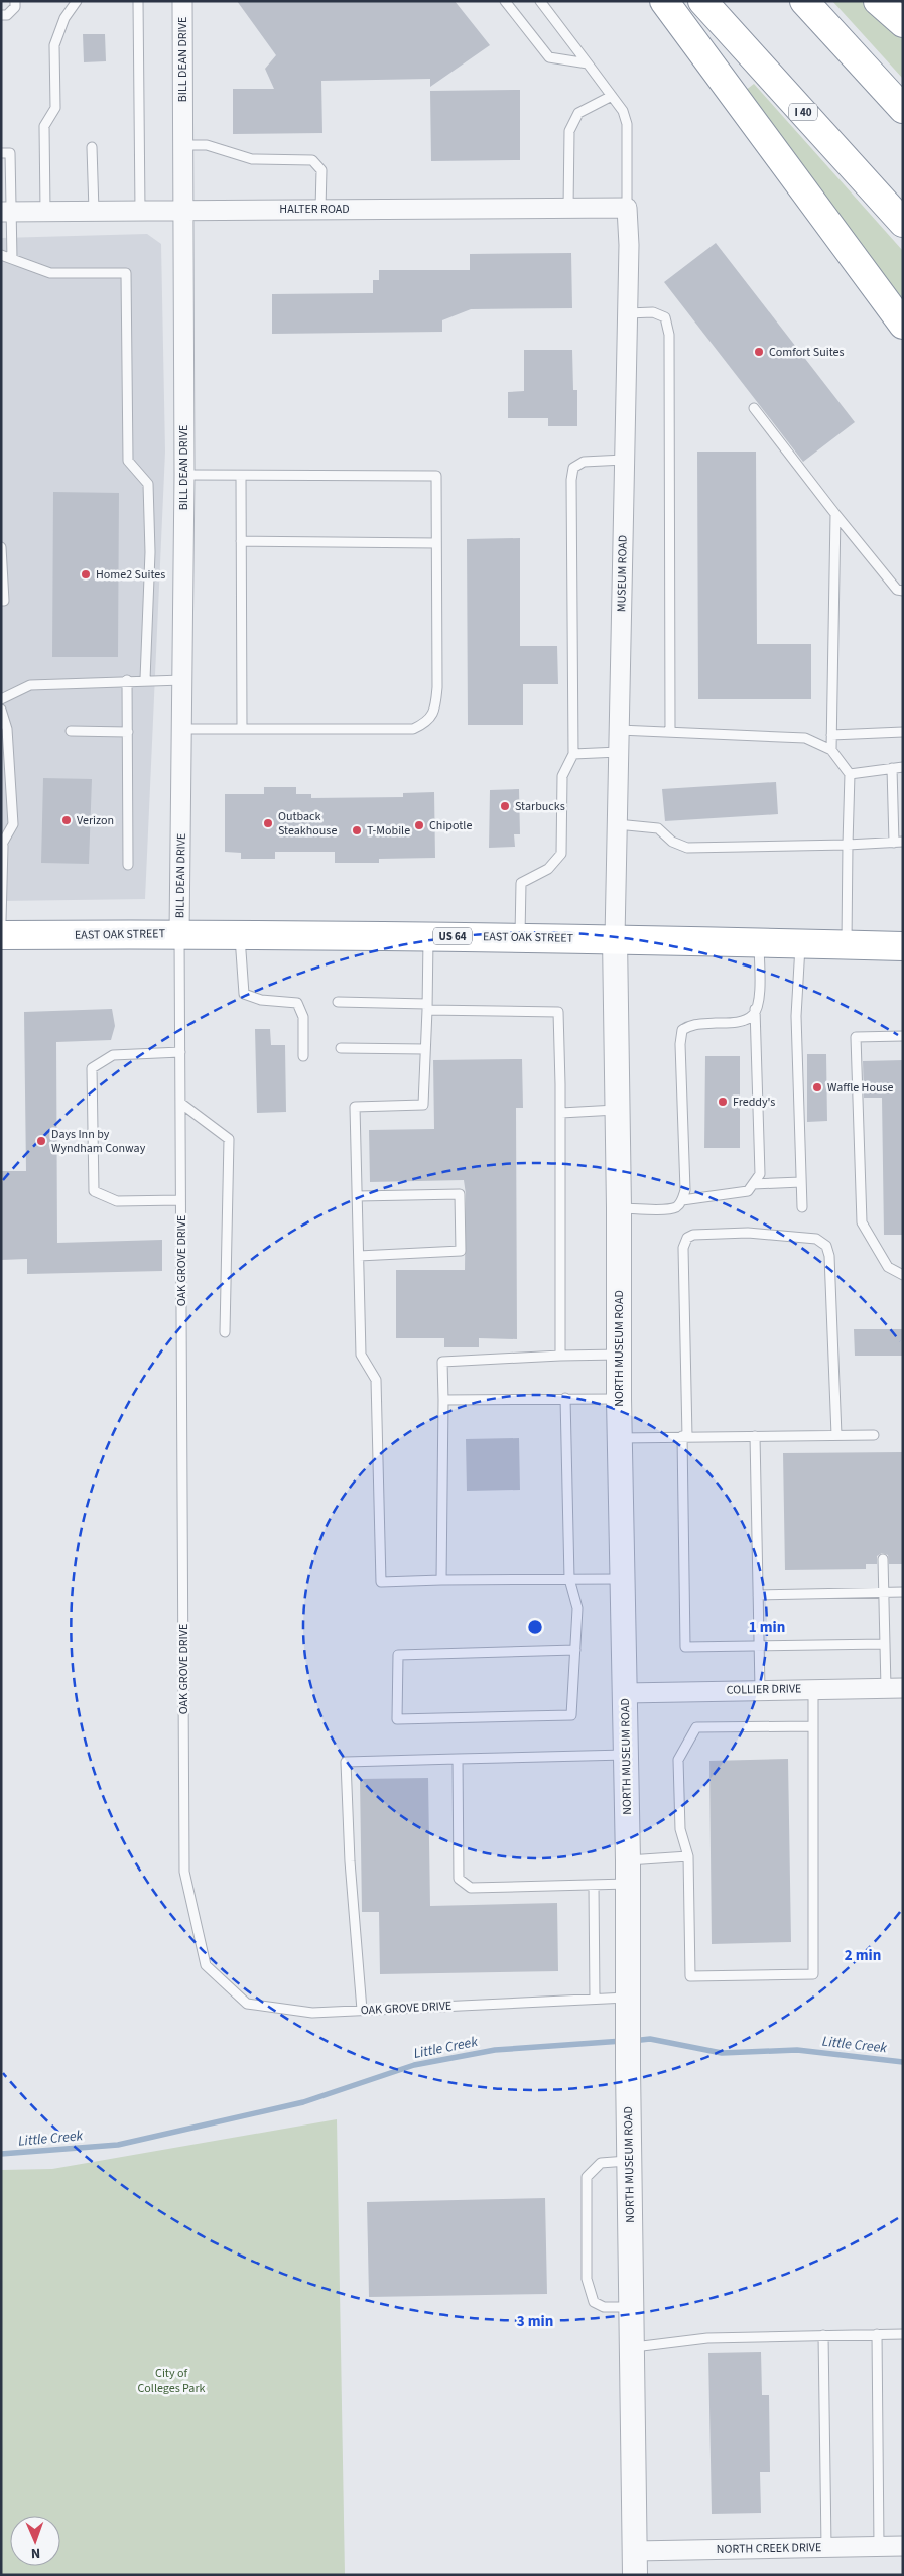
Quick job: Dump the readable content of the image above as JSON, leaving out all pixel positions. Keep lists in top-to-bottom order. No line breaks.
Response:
{"streets":{"highway":["I 40","EAST OAK STREET","US 64"],"street":["BILL DEAN DRIVE","HALTER ROAD","MUSEUM ROAD","NORTH MUSEUM ROAD","COLLIER DRIVE","NORTH CREEK DRIVE"],"lane":["OAK GROVE DRIVE"]},"crossings":[["BILL DEAN DRIVE","HALTER ROAD"],["BILL DEAN DRIVE","EAST OAK STREET"],["BILL DEAN DRIVE","OAK GROVE DRIVE"],["HALTER ROAD","MUSEUM ROAD"],["MUSEUM ROAD","EAST OAK STREET"],["MUSEUM ROAD","NORTH MUSEUM ROAD"],["EAST OAK STREET","OAK GROVE DRIVE"],["EAST OAK STREET","NORTH MUSEUM ROAD"],["OAK GROVE DRIVE","NORTH MUSEUM ROAD"],["NORTH MUSEUM ROAD","COLLIER DRIVE"],["NORTH MUSEUM ROAD","NORTH CREEK DRIVE"]],"water":["Little Creek"],"parks":["City of Colleges Park"],"places":["Comfort Suites","Home2 Suites","Starbucks","Verizon","Outback Steakhouse","Chipotle","T-Mobile","Waffle House","Freddy's","Days Inn by Wyndham Conway"],"north":"bottom","rings":["1 min","2 min","3 min"]}
